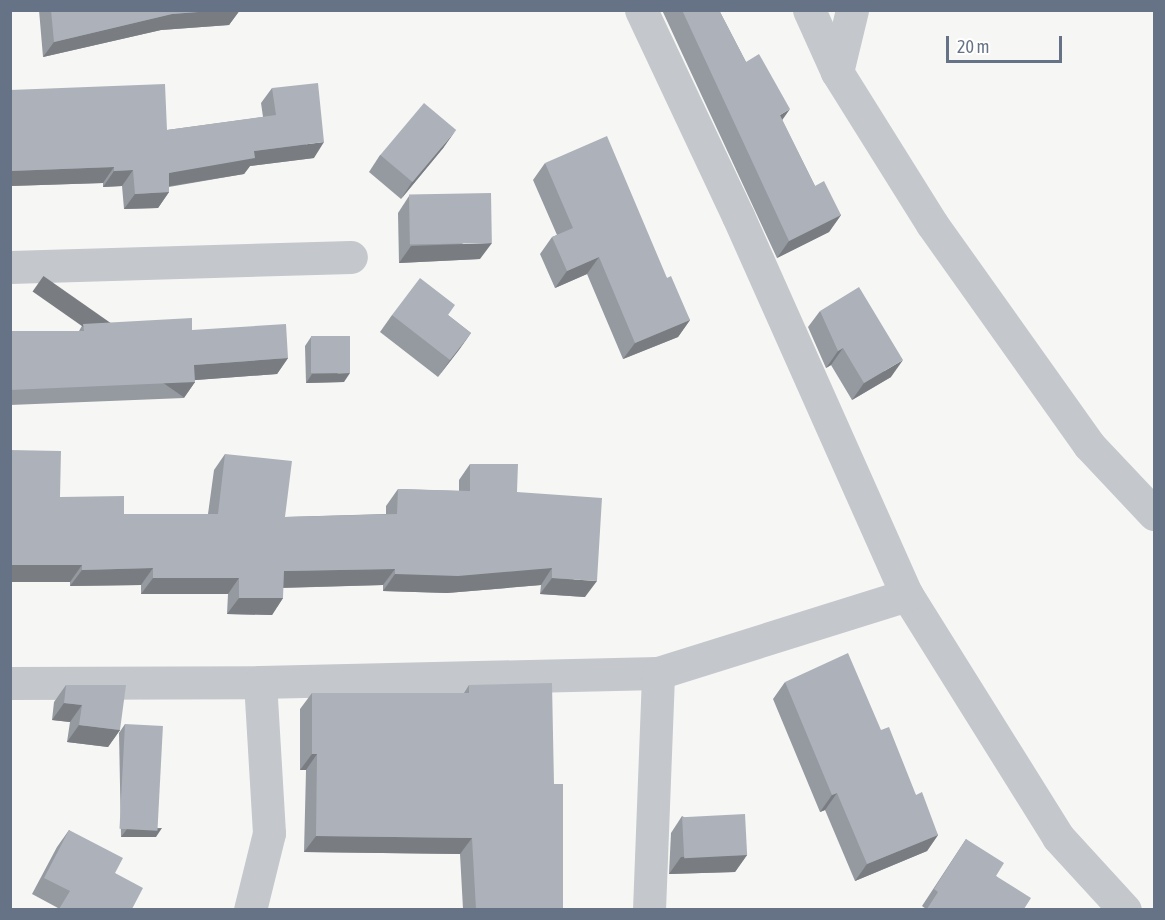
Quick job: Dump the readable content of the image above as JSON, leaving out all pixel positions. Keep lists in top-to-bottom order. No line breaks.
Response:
{"scale_bar":"20 m"}
